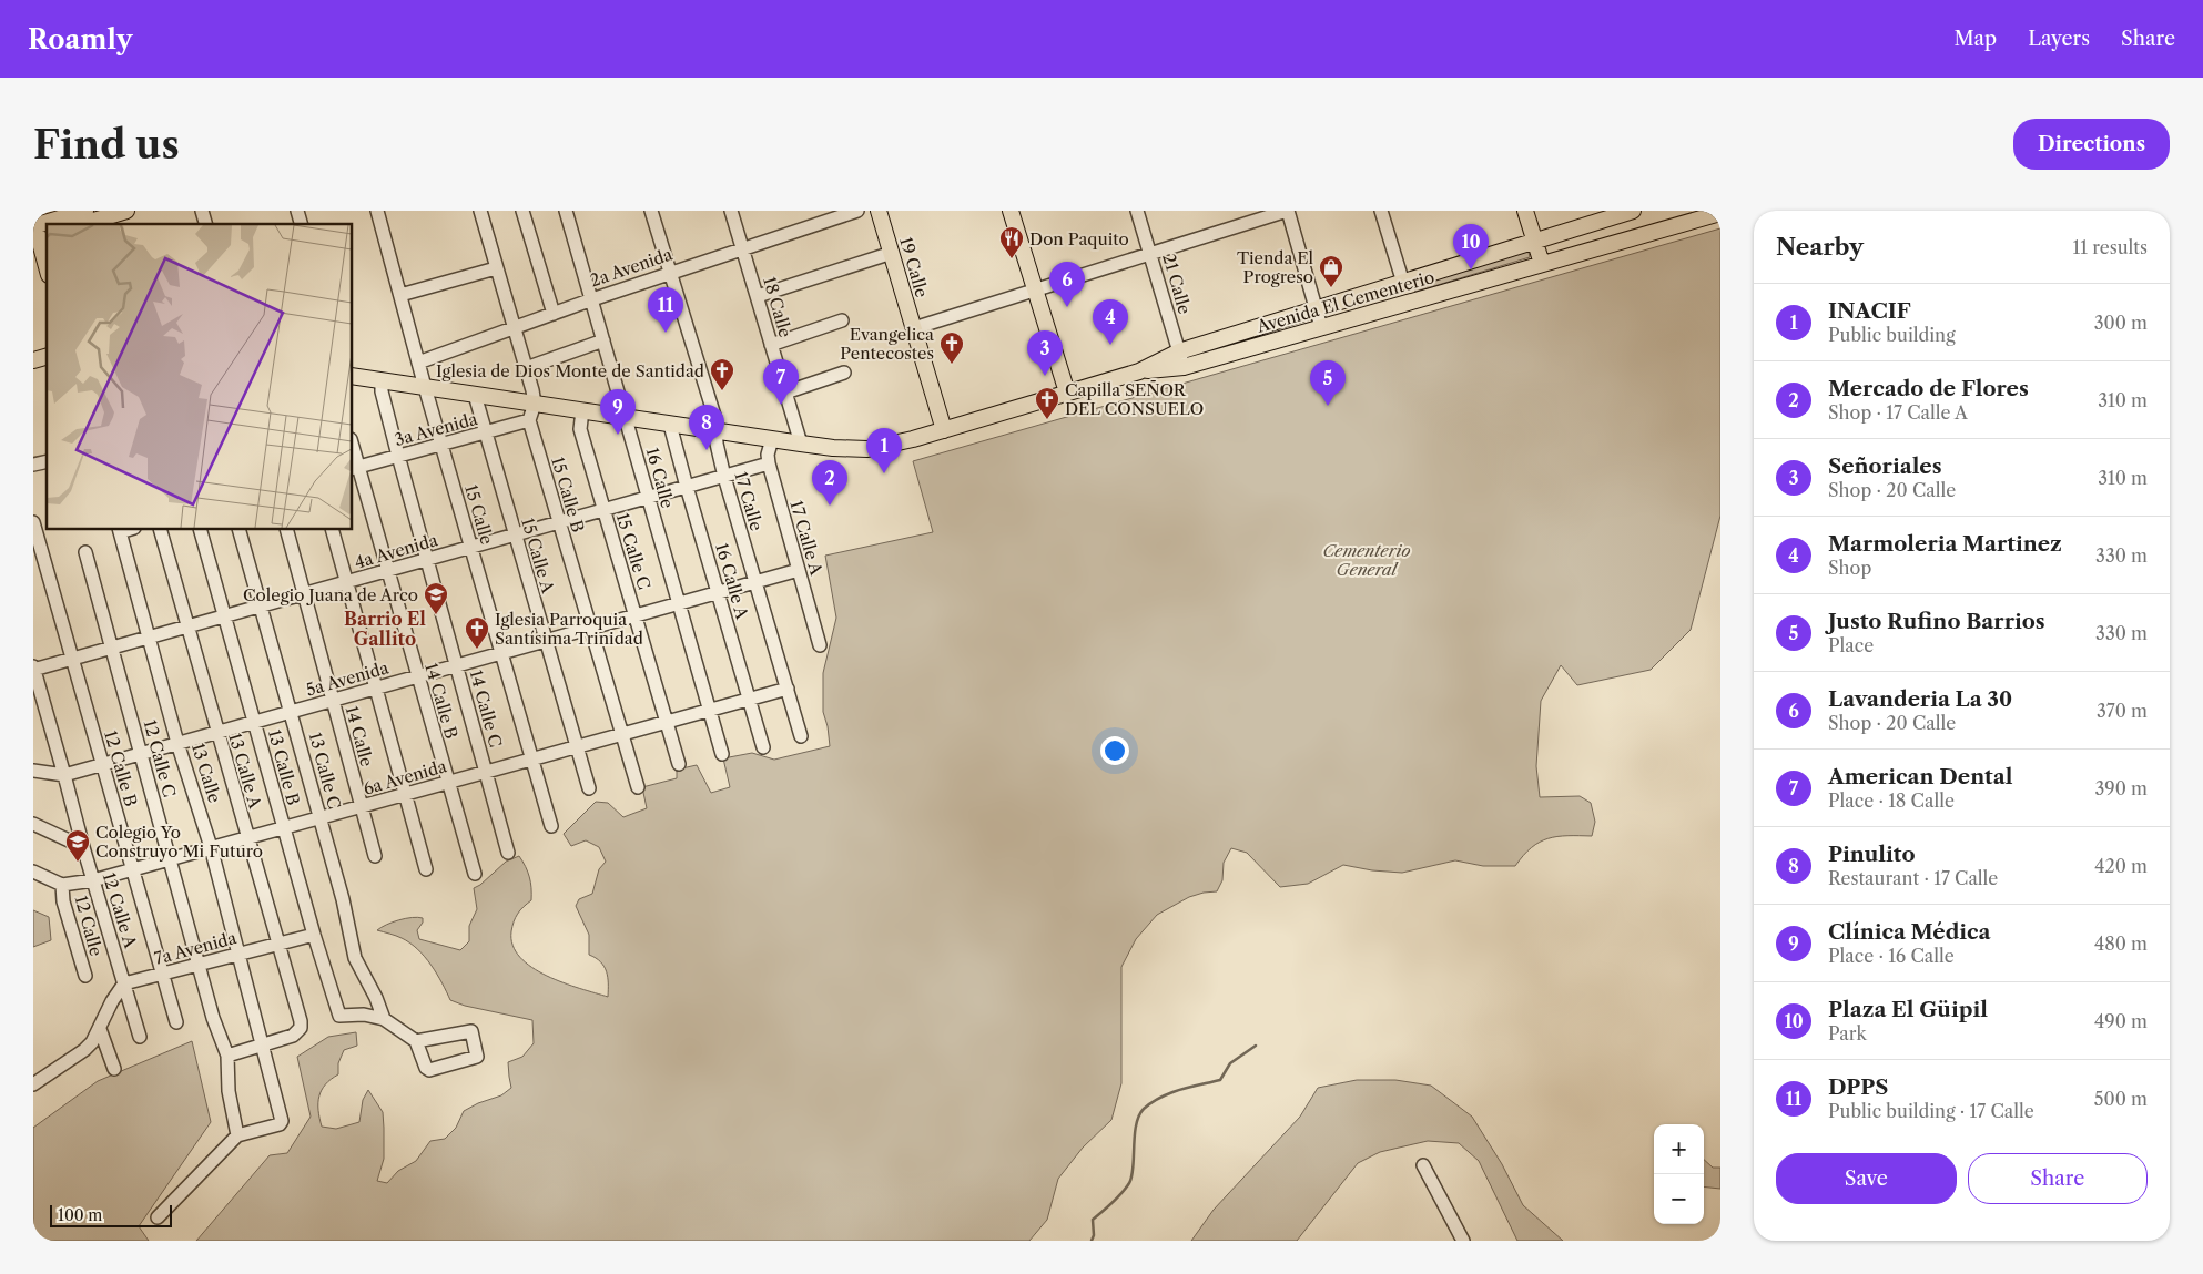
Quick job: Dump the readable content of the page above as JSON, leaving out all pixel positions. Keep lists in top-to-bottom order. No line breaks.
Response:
{"streets":{"main road":["19 Calle","Avenida El Cementerio"],"street":["2a Avenida","21 Calle","18 Calle","3a Avenida","16 Calle","15 Calle B","17 Calle","15 Calle","17 Calle A","4a Avenida","15 Calle C","15 Calle A","16 Calle A","5a Avenida","14 Calle B","14 Calle C","14 Calle","12 Calle C","13 Calle B","12 Calle B","13 Calle A","13 Calle C","13 Calle","6a Avenida","12 Calle A","12 Calle","7a Avenida"]},"crossings":[["2a Avenida","18 Calle"],["2a Avenida","16 Calle"],["2a Avenida","17 Calle"],["2a Avenida","15 Calle"],["19 Calle","Avenida El Cementerio"],["21 Calle","Avenida El Cementerio"],["Avenida El Cementerio","18 Calle"],["Avenida El Cementerio","16 Calle"],["Avenida El Cementerio","17 Calle"],["Avenida El Cementerio","15 Calle"],["Avenida El Cementerio","17 Calle A"],["Avenida El Cementerio","15 Calle C"],["Avenida El Cementerio","15 Calle A"],["Avenida El Cementerio","16 Calle A"],["Avenida El Cementerio","14 Calle C"],["3a Avenida","15 Calle B"],["3a Avenida","15 Calle"],["3a Avenida","15 Calle A"],["3a Avenida","14 Calle B"],["3a Avenida","14 Calle C"],["16 Calle","4a Avenida"],["16 Calle","5a Avenida"],["16 Calle","6a Avenida"],["15 Calle B","4a Avenida"],["15 Calle B","5a Avenida"],["15 Calle B","6a Avenida"],["17 Calle","4a Avenida"],["17 Calle","5a Avenida"],["17 Calle","6a Avenida"],["15 Calle","4a Avenida"],["15 Calle","5a Avenida"],["15 Calle","6a Avenida"],["17 Calle A","4a Avenida"],["17 Calle A","5a Avenida"],["4a Avenida","15 Calle C"],["4a Avenida","15 Calle A"],["4a Avenida","16 Calle A"],["4a Avenida","14 Calle B"],["4a Avenida","14 Calle C"],["4a Avenida","14 Calle"],["4a Avenida","12 Calle C"],["4a Avenida","13 Calle B"],["4a Avenida","12 Calle B"],["4a Avenida","13 Calle A"],["4a Avenida","13 Calle C"],["4a Avenida","13 Calle"],["4a Avenida","12 Calle A"],["15 Calle C","5a Avenida"],["15 Calle C","6a Avenida"],["15 Calle A","5a Avenida"],["15 Calle A","6a Avenida"],["16 Calle A","5a Avenida"],["16 Calle A","6a Avenida"],["5a Avenida","14 Calle B"],["5a Avenida","14 Calle C"],["5a Avenida","14 Calle"],["5a Avenida","12 Calle C"],["5a Avenida","13 Calle B"],["5a Avenida","12 Calle B"],["5a Avenida","13 Calle A"],["5a Avenida","13 Calle C"],["5a Avenida","13 Calle"],["5a Avenida","12 Calle A"],["14 Calle B","6a Avenida"],["14 Calle C","6a Avenida"],["14 Calle","6a Avenida"],["12 Calle C","13 Calle"],["12 Calle C","6a Avenida"],["12 Calle C","7a Avenida"],["13 Calle B","13 Calle C"],["13 Calle B","6a Avenida"],["13 Calle B","7a Avenida"],["12 Calle B","6a Avenida"],["12 Calle B","7a Avenida"],["13 Calle A","13 Calle"],["13 Calle A","6a Avenida"],["13 Calle A","7a Avenida"],["13 Calle C","6a Avenida"],["13 Calle","6a Avenida"],["13 Calle","7a Avenida"],["6a Avenida","12 Calle A"],["6a Avenida","12 Calle"],["12 Calle A","7a Avenida"]],"districts":["Barrio El Gallito"],"parks":["Cementerio General"],"places":{"restaurant":["Don Paquito"],"shop":["Tienda El Progreso"],"church":["Evangelica Pentecostes","Iglesia de Dios Monte de Santidad","Capilla SEÑOR DEL CONSUELO","Iglesia Parroquia Santísima Trinidad"],"school or university":["Colegio Juana de Arco","Colegio Yo Construyo Mi Futuro"]},"scale_bar":"100 m","page":{"header":"Roamly","nav":["Map","Layers","Share"],"buttons":["Directions",["Save","Share"]],"title":"Find us","heading":["Nearby","11 results"],"pins":["10","6","11","4","3","7","5","9","8","1","2"],"list":[{"mark":"1","name":"INACIF","note":"Public building","value":"300 m"},{"mark":"2","name":"Mercado de Flores","note":"Shop · 17 Calle A","value":"310 m"},{"mark":"3","name":"Señoriales","note":"Shop · 20 Calle","value":"310 m"},{"mark":"4","name":"Marmoleria Martinez","note":"Shop","value":"330 m"},{"mark":"5","name":"Justo Rufino Barrios","note":"Place","value":"330 m"},{"mark":"6","name":"Lavanderia La 30","note":"Shop · 20 Calle","value":"370 m"},{"mark":"7","name":"American Dental","note":"Place · 18 Calle","value":"390 m"},{"mark":"8","name":"Pinulito","note":"Restaurant · 17 Calle","value":"420 m"},{"mark":"9","name":"Clínica Médica","note":"Place · 16 Calle","value":"480 m"},{"mark":"10","name":"Plaza El Güipil","note":"Park","value":"490 m"},{"mark":"11","name":"DPPS","note":"Public building · 17 Calle","value":"500 m"}],"map_buttons":["+","−"],"scale":"100 m"}}
